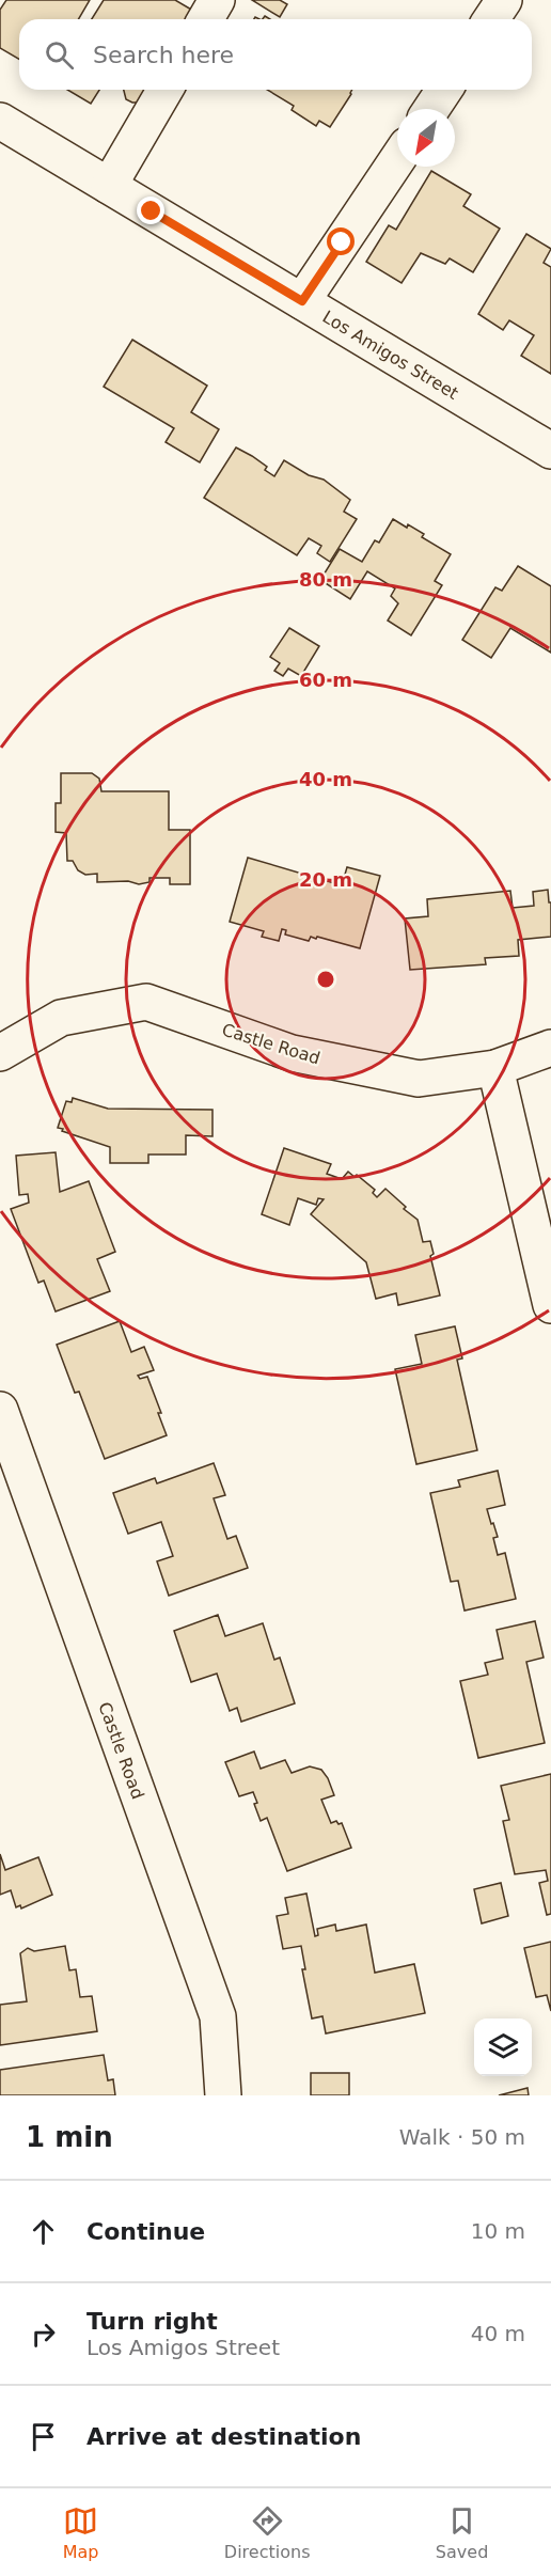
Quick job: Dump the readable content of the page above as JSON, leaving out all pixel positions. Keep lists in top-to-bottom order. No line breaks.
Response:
{"streets":{"street":["Los Amigos Street","Castle Road"]},"north":"bottom left","page":{"search":"Search here","heading":["1 min","Walk · 50 m"],"list":[["Continue","10 m"],["Turn right","Los Amigos Street","40 m"],"Arrive at destination"],"nav":["Map","Directions","Saved"]},"rings":["80 m","60 m","40 m","20 m"]}
